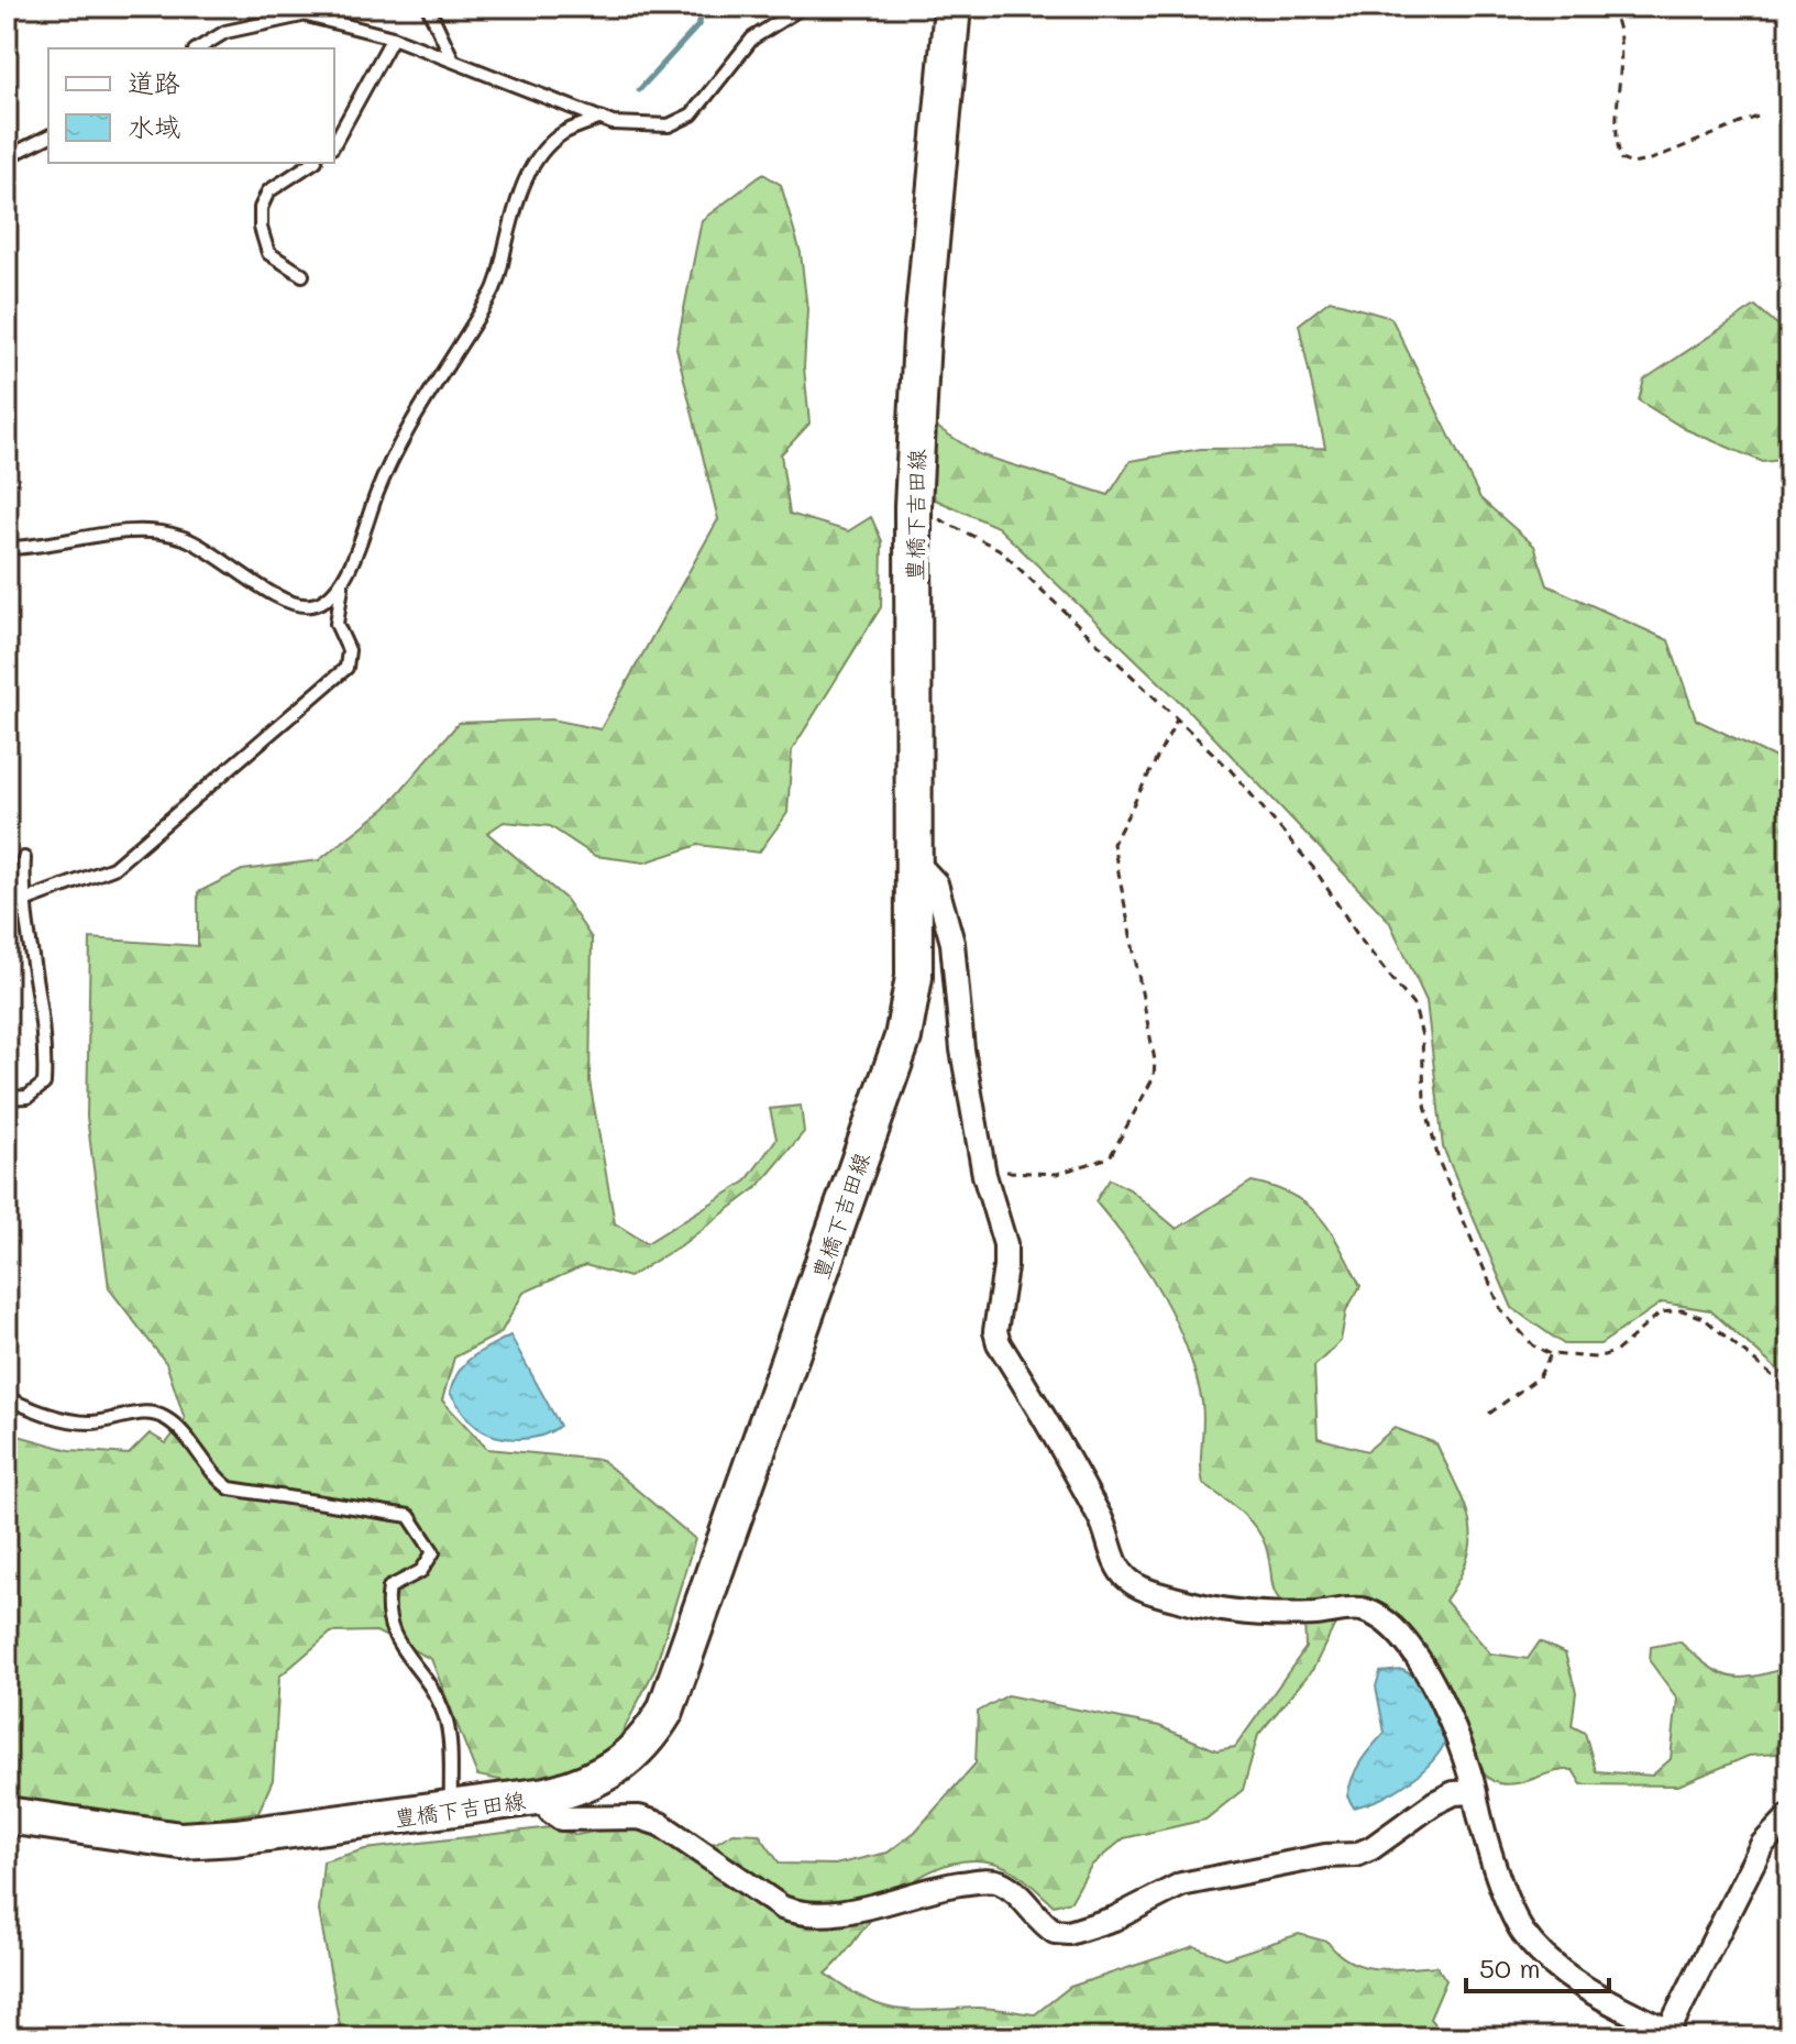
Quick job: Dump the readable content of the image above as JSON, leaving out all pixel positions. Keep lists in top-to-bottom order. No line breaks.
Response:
{"streets":{"main road":["豊橋下吉田線"]},"legend":["道路","水域"],"scale_bar":"50 m"}
